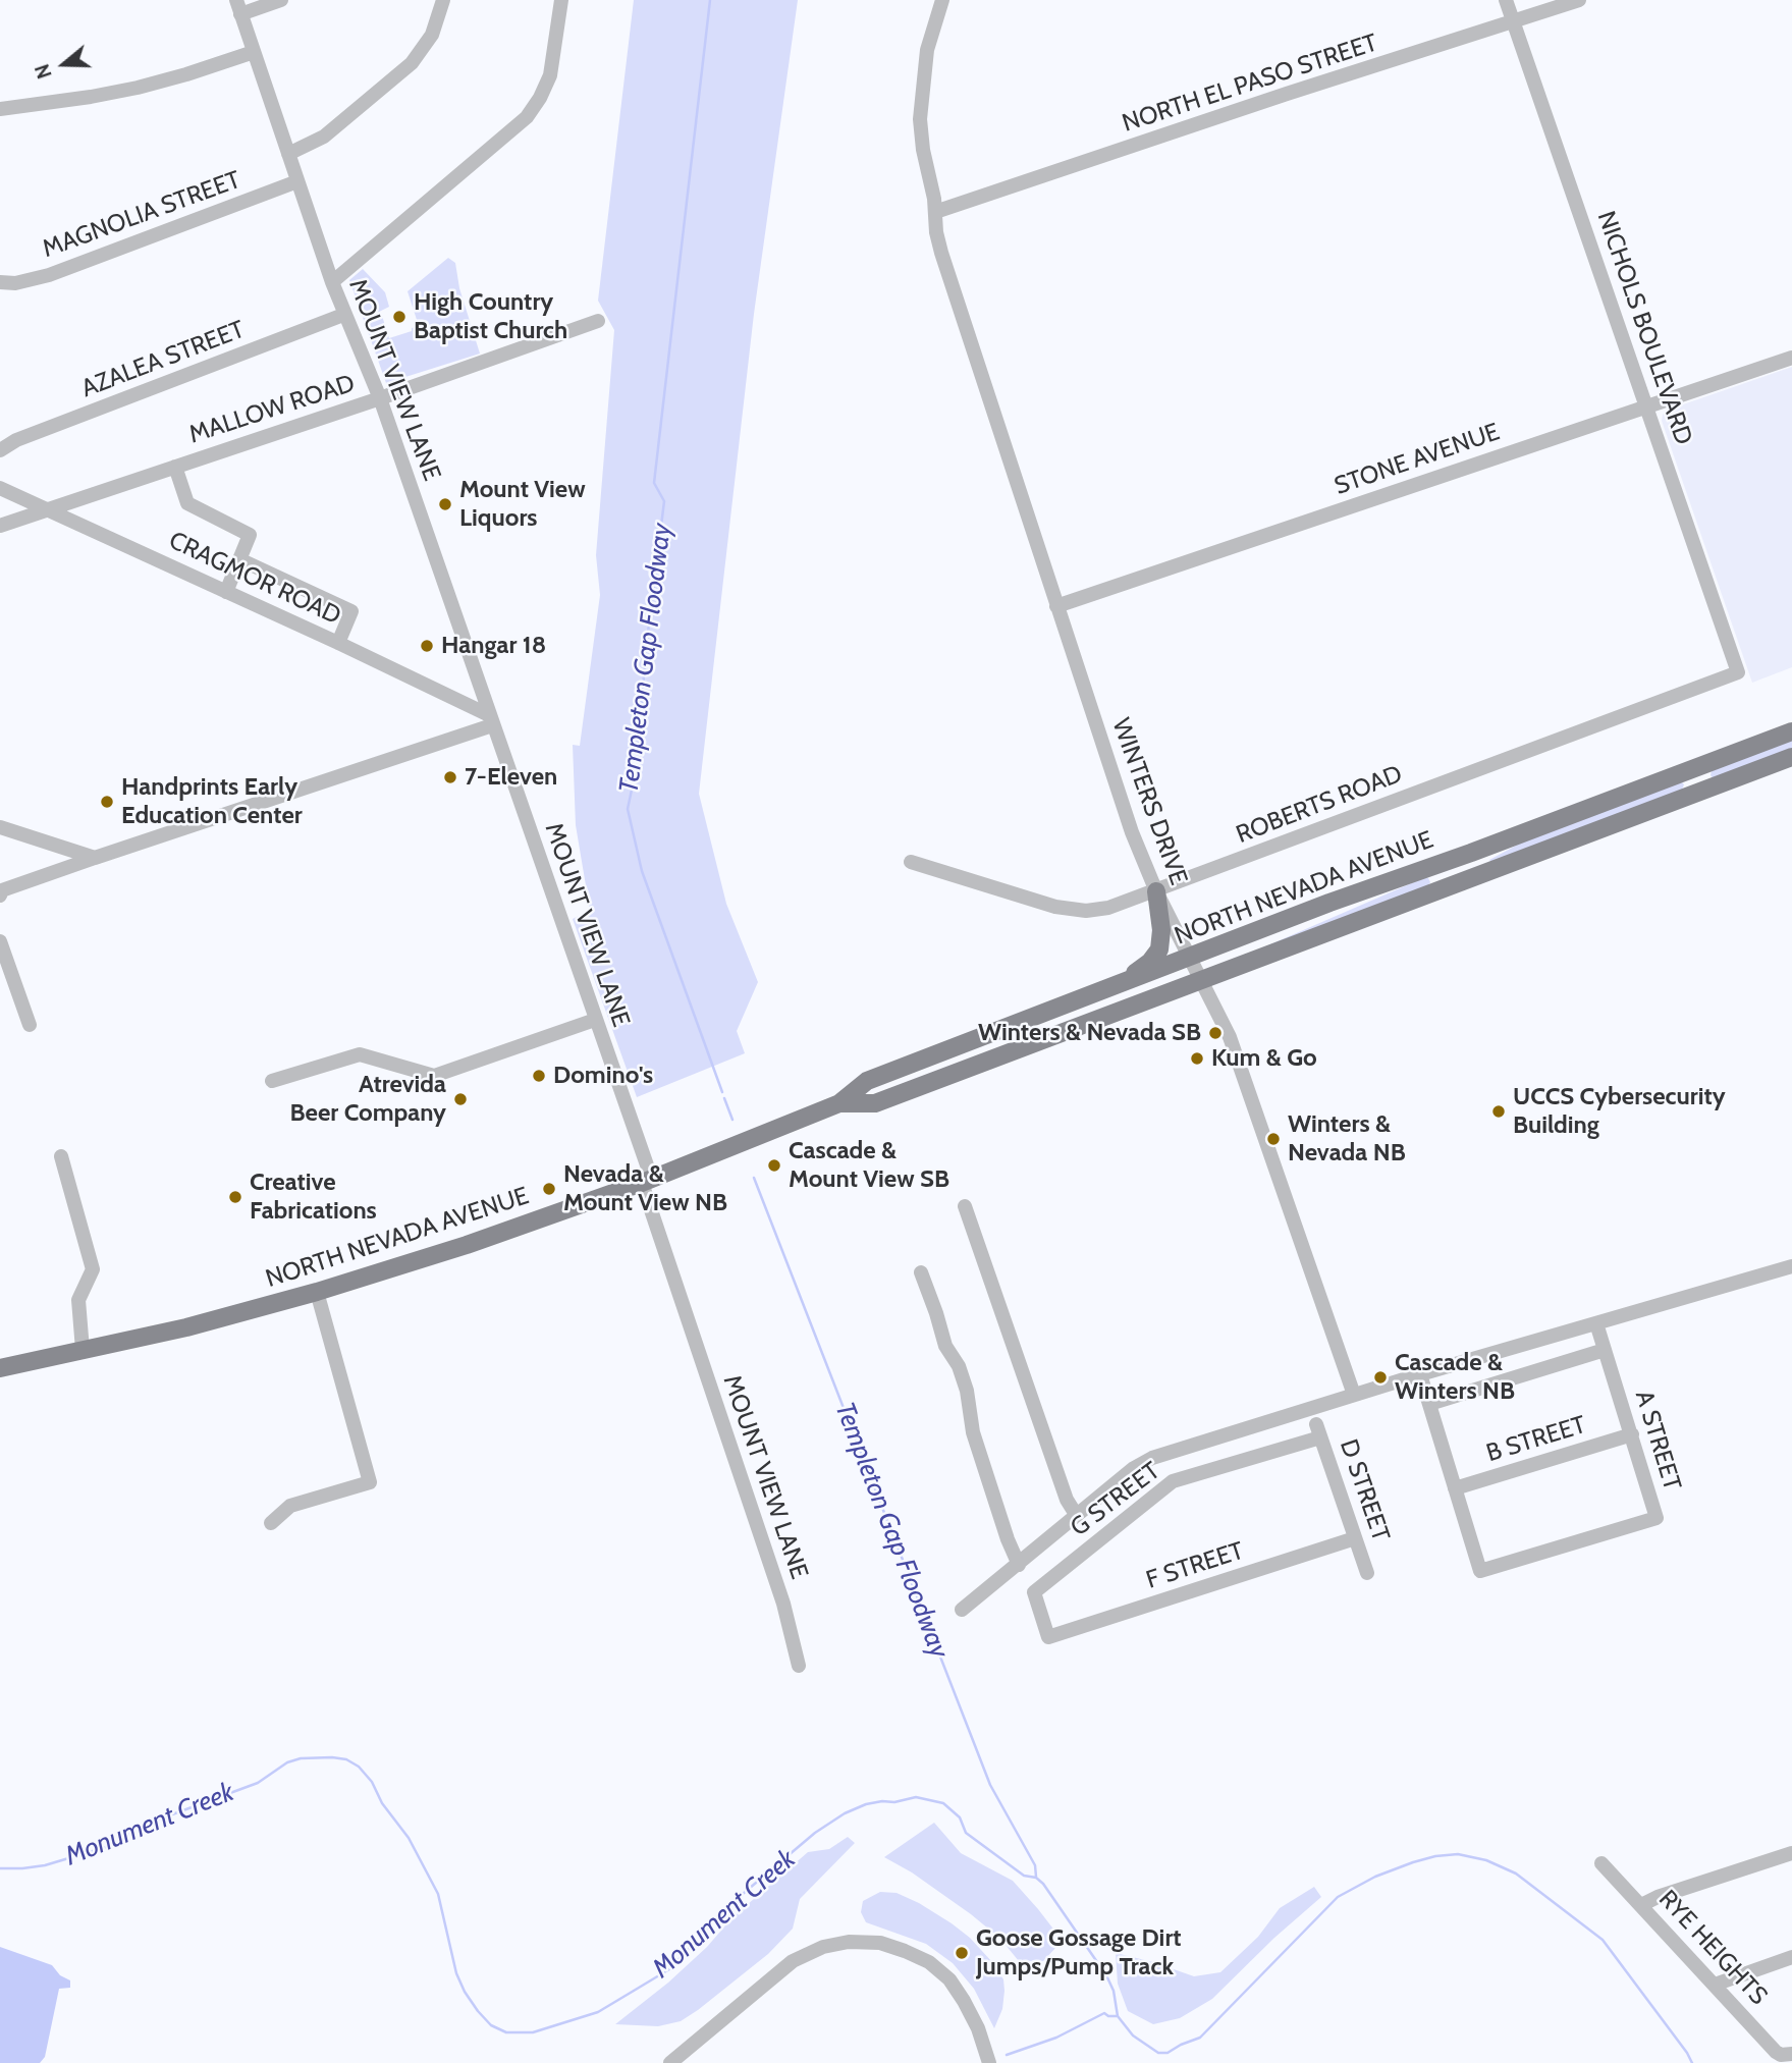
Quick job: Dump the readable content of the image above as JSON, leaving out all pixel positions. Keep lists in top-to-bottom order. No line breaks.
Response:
{"streets":{"main road":["NORTH NEVADA AVENUE"],"street":["NORTH EL PASO STREET","MAGNOLIA STREET","NICHOLS BOULEVARD","AZALEA STREET","MOUNT VIEW LANE","MALLOW ROAD","STONE AVENUE","CRAGMOR ROAD","WINTERS DRIVE","ROBERTS ROAD","B STREET","A STREET","D STREET","G STREET","F STREET","RYE HEIGHTS"]},"crossings":[["NORTH EL PASO STREET","NICHOLS BOULEVARD"],["NORTH EL PASO STREET","WINTERS DRIVE"],["MAGNOLIA STREET","MOUNT VIEW LANE"],["NICHOLS BOULEVARD","STONE AVENUE"],["NICHOLS BOULEVARD","ROBERTS ROAD"],["AZALEA STREET","MOUNT VIEW LANE"],["MOUNT VIEW LANE","MALLOW ROAD"],["MOUNT VIEW LANE","CRAGMOR ROAD"],["MOUNT VIEW LANE","NORTH NEVADA AVENUE"],["MALLOW ROAD","CRAGMOR ROAD"],["STONE AVENUE","WINTERS DRIVE"],["WINTERS DRIVE","ROBERTS ROAD"],["WINTERS DRIVE","NORTH NEVADA AVENUE"],["B STREET","A STREET"],["D STREET","G STREET"],["D STREET","F STREET"],["G STREET","F STREET"]],"water":["Templeton Gap Floodway","Monument Creek"],"places":["High Country Baptist Church","Mount View Liquors","Hangar 18","7-Eleven","Handprints Early Education Center","Winters & Nevada SB","Kum & Go","Domino's","Atrevida Beer Company","UCCS Cybersecurity Building","Winters & Nevada NB","Cascade & Mount View SB","Nevada & Mount View NB","Creative Fabrications","Cascade & Winters NB","Goose Gossage Dirt Jumps/Pump Track"],"north":"left"}
